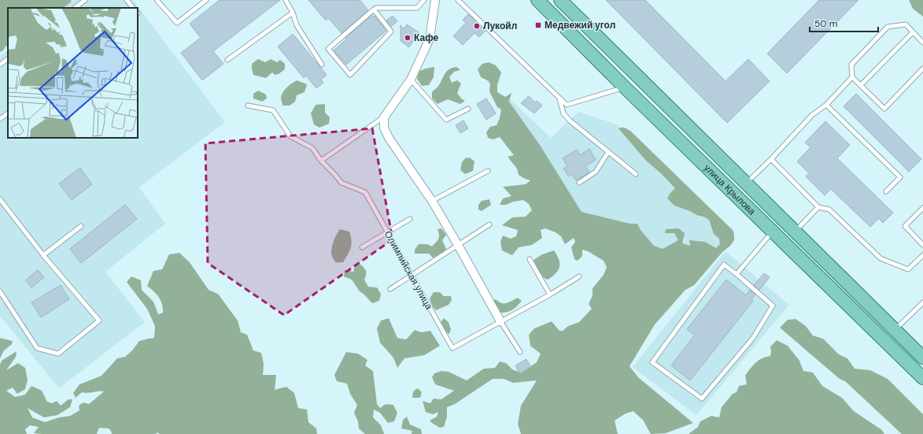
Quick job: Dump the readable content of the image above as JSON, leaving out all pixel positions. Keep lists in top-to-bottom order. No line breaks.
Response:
{"streets":{"main road":["улица Крылова"],"lane":["Олимпийская улица"]},"places":{"transit":["Медвежий угол"],"other":["Лукойл","Кафе"]},"scale_bar":"50 m"}
